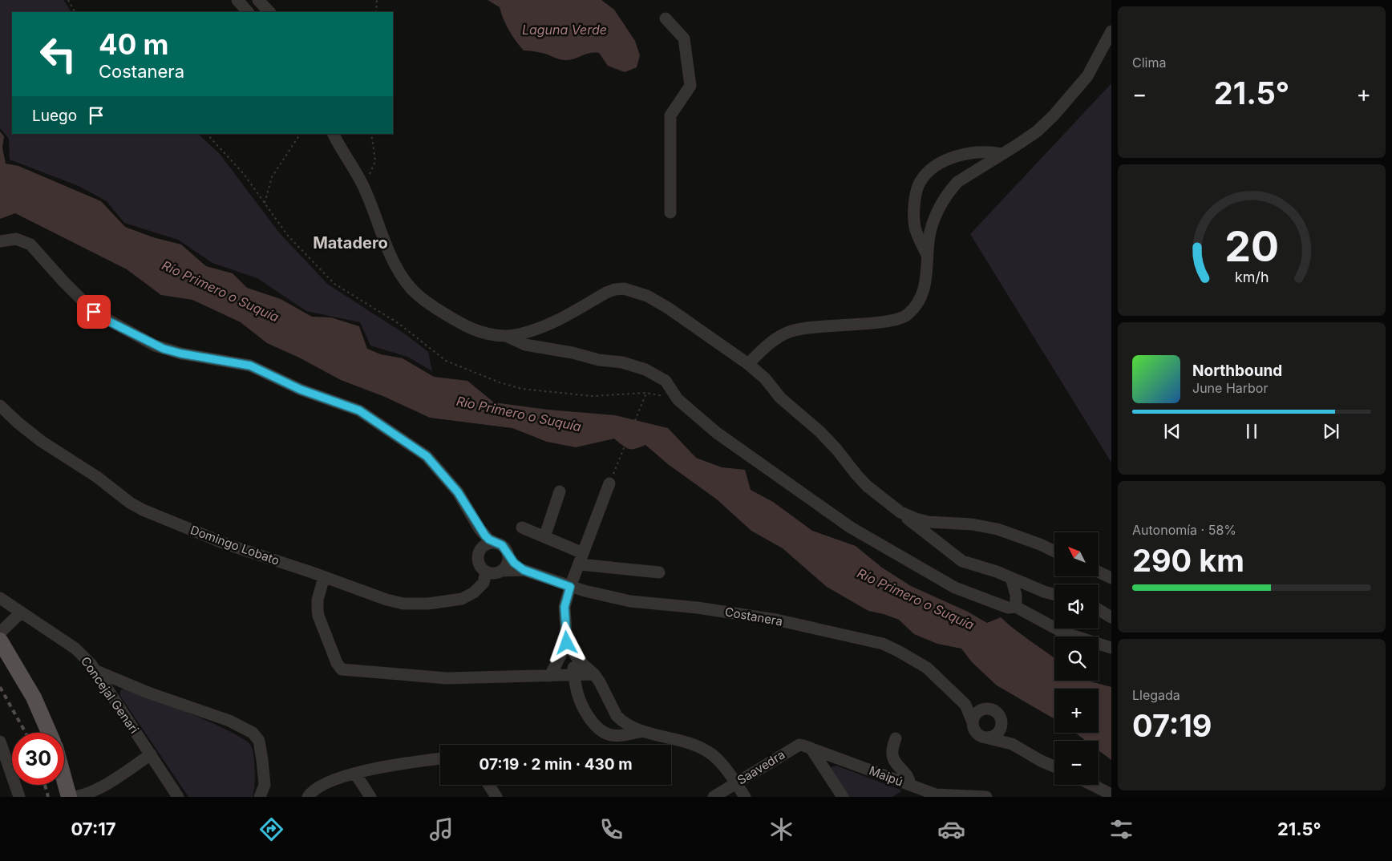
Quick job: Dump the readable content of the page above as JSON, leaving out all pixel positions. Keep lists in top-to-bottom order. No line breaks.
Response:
{"streets":{"street":["Domingo Lobato","Costanera","Concejal Genari","Saavedra","Maipú"]},"crossings":[["Domingo Lobato","Costanera"],["Saavedra","Maipú"]],"districts":["Matadero"],"water":["Laguna Verde","Río Primero o Suquía"],"north":"top left","page":{"tile":["Clima",["Autonomía · 58%","290 km"],["Llegada","07:19"]],"turn":["40 m","Costanera"],"heat":["−","21.5°","+"],"then":"Luego","song":["Northbound","June Harbor"],"map_buttons":["+","−"],"limit":"30","trip":"07:19 · 2 min · 430 m","tabs":["07:17","21.5°"],"gauge":["20","km/h"]}}
